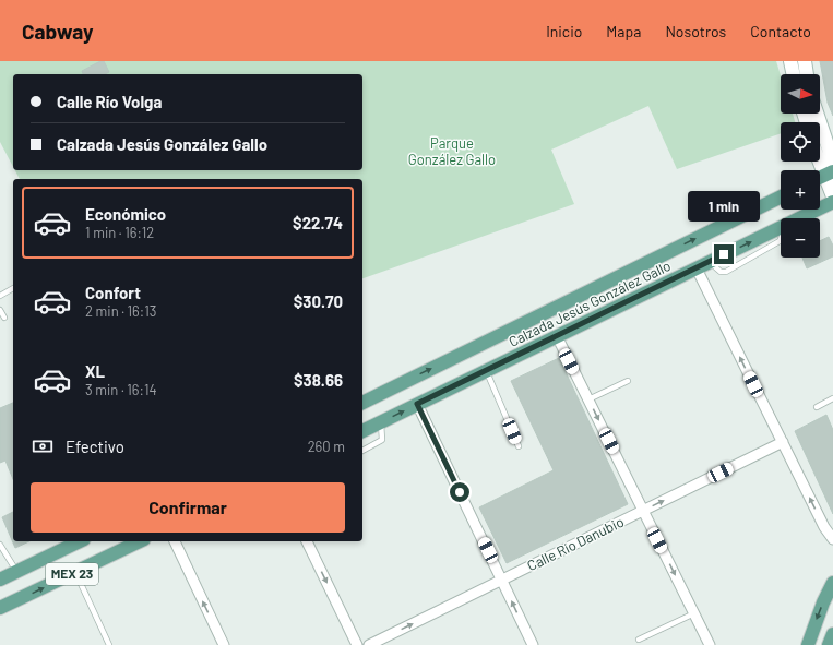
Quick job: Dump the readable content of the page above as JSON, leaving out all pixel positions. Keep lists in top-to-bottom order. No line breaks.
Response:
{"streets":{"main road":["Calzada Jesús González Gallo","MEX 23"],"street":["Calle Río Danubio"]},"one_way":["Calle Río Danubio"],"parks":["Parque González Gallo"],"north":"right","page":{"header":"Cabway","nav":["Inicio","Mapa","Nosotros","Contacto"],"map_buttons":["+","−"],"banner":["Calle Río Volga","Calzada Jesús González Gallo"],"list":[{"name":"Económico","note":"1 min · 16:12","value":"$22.74"},{"name":"Confort","note":"2 min · 16:13","value":"$30.70"},{"name":"XL","note":"3 min · 16:14","value":"$38.66"}],"bubble":"1 min","pay":["Efectivo","260 m"],"buttons":"Confirmar"}}
